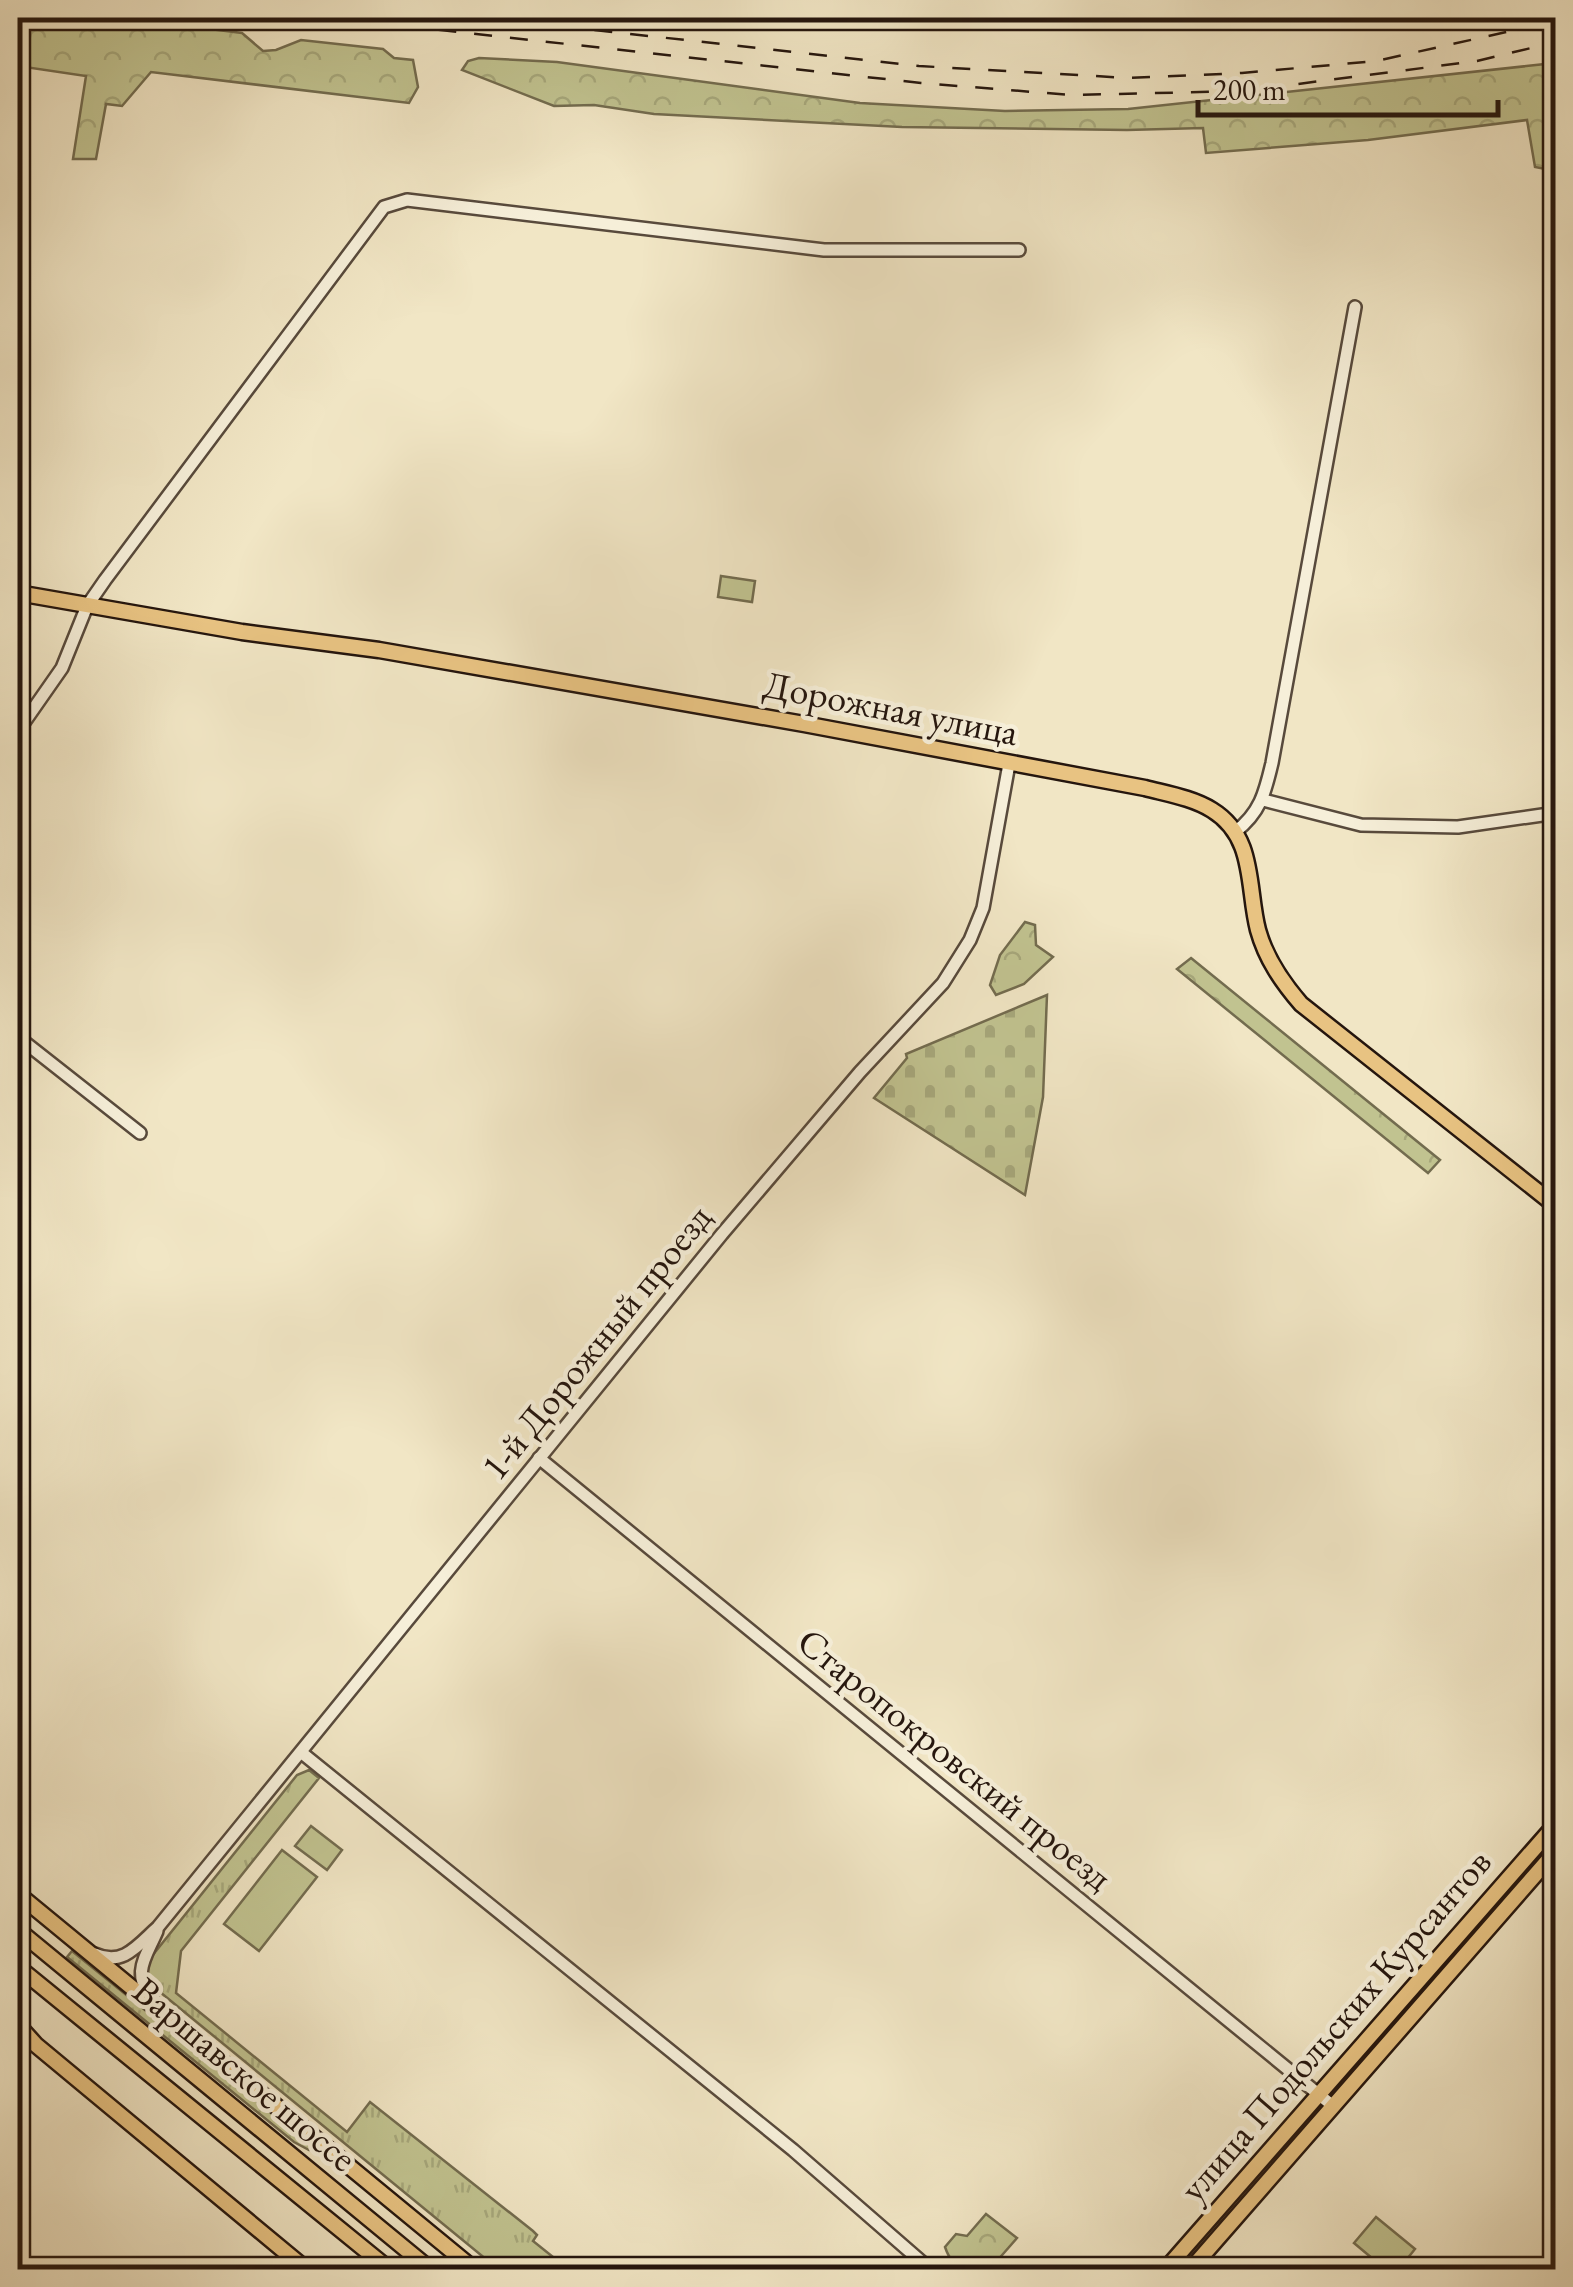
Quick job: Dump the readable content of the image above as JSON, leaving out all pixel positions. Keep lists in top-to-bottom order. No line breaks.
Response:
{"streets":{"main road":["Дорожная улица","улица Подольских Курсантов","Варшавское шоссе"],"street":["1-й Дорожный проезд","Старопокровский проезд"]},"crossings":[["Дорожная улица","1-й Дорожный проезд"],["1-й Дорожный проезд","Старопокровский проезд"],["Старопокровский проезд","улица Подольских Курсантов"]],"scale_bar":"200 m"}
